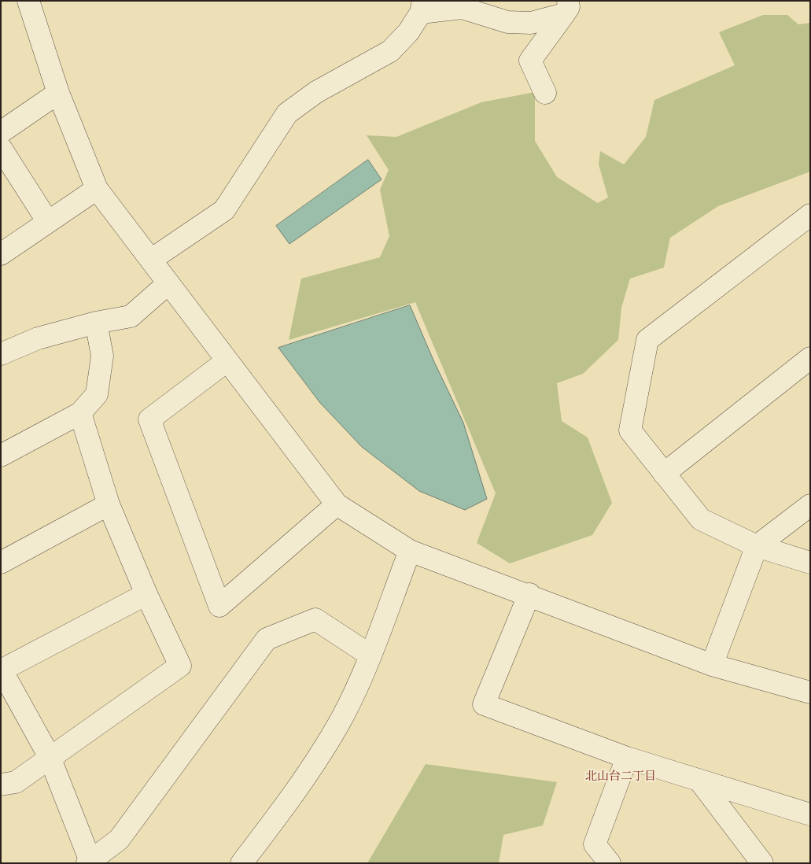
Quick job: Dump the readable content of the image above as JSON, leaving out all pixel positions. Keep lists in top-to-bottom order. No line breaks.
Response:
{"districts":["北山台二丁目"]}
